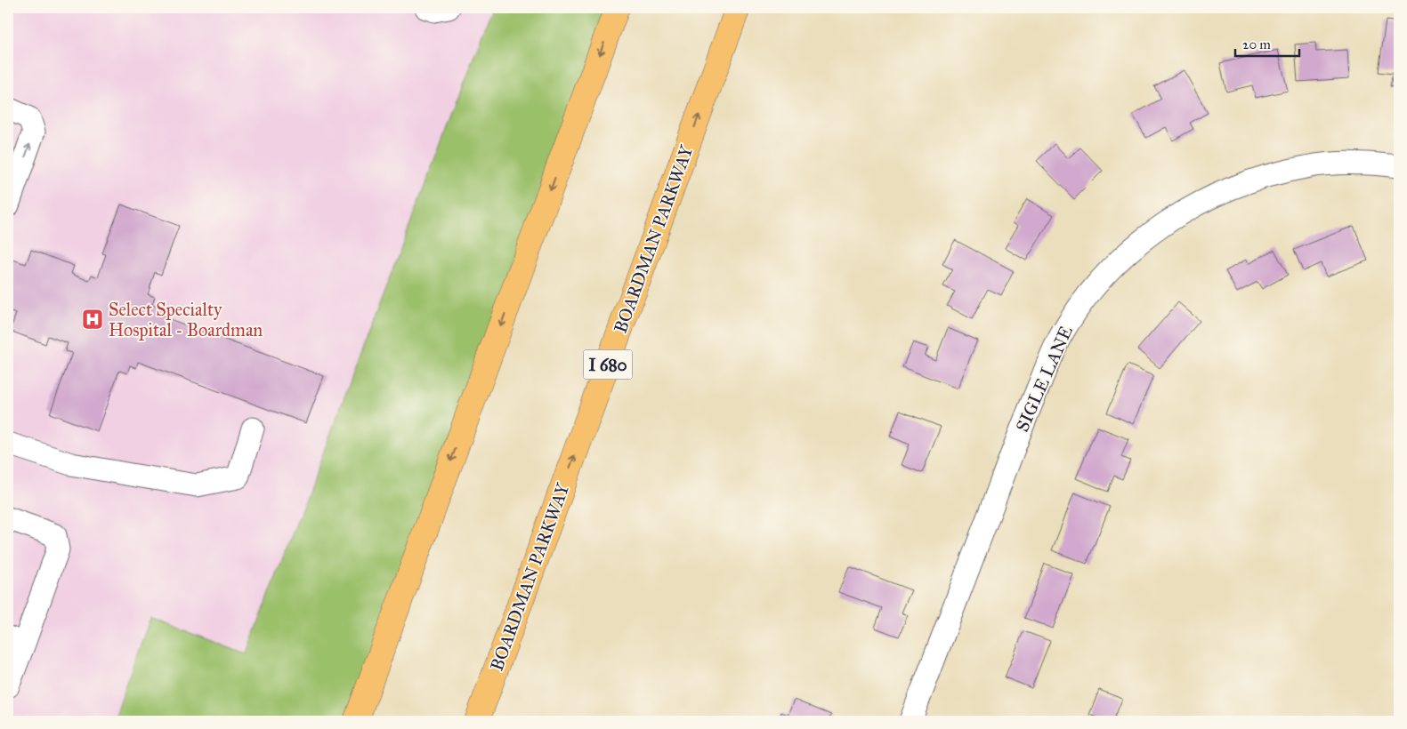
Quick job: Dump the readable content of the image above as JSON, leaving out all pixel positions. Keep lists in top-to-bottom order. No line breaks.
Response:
{"streets":{"highway":["BOARDMAN PARKWAY","I 680"],"street":["SIGLE LANE"]},"places":{"hospital":["Select Specialty Hospital - Boardman"]},"scale_bar":"20 m"}
